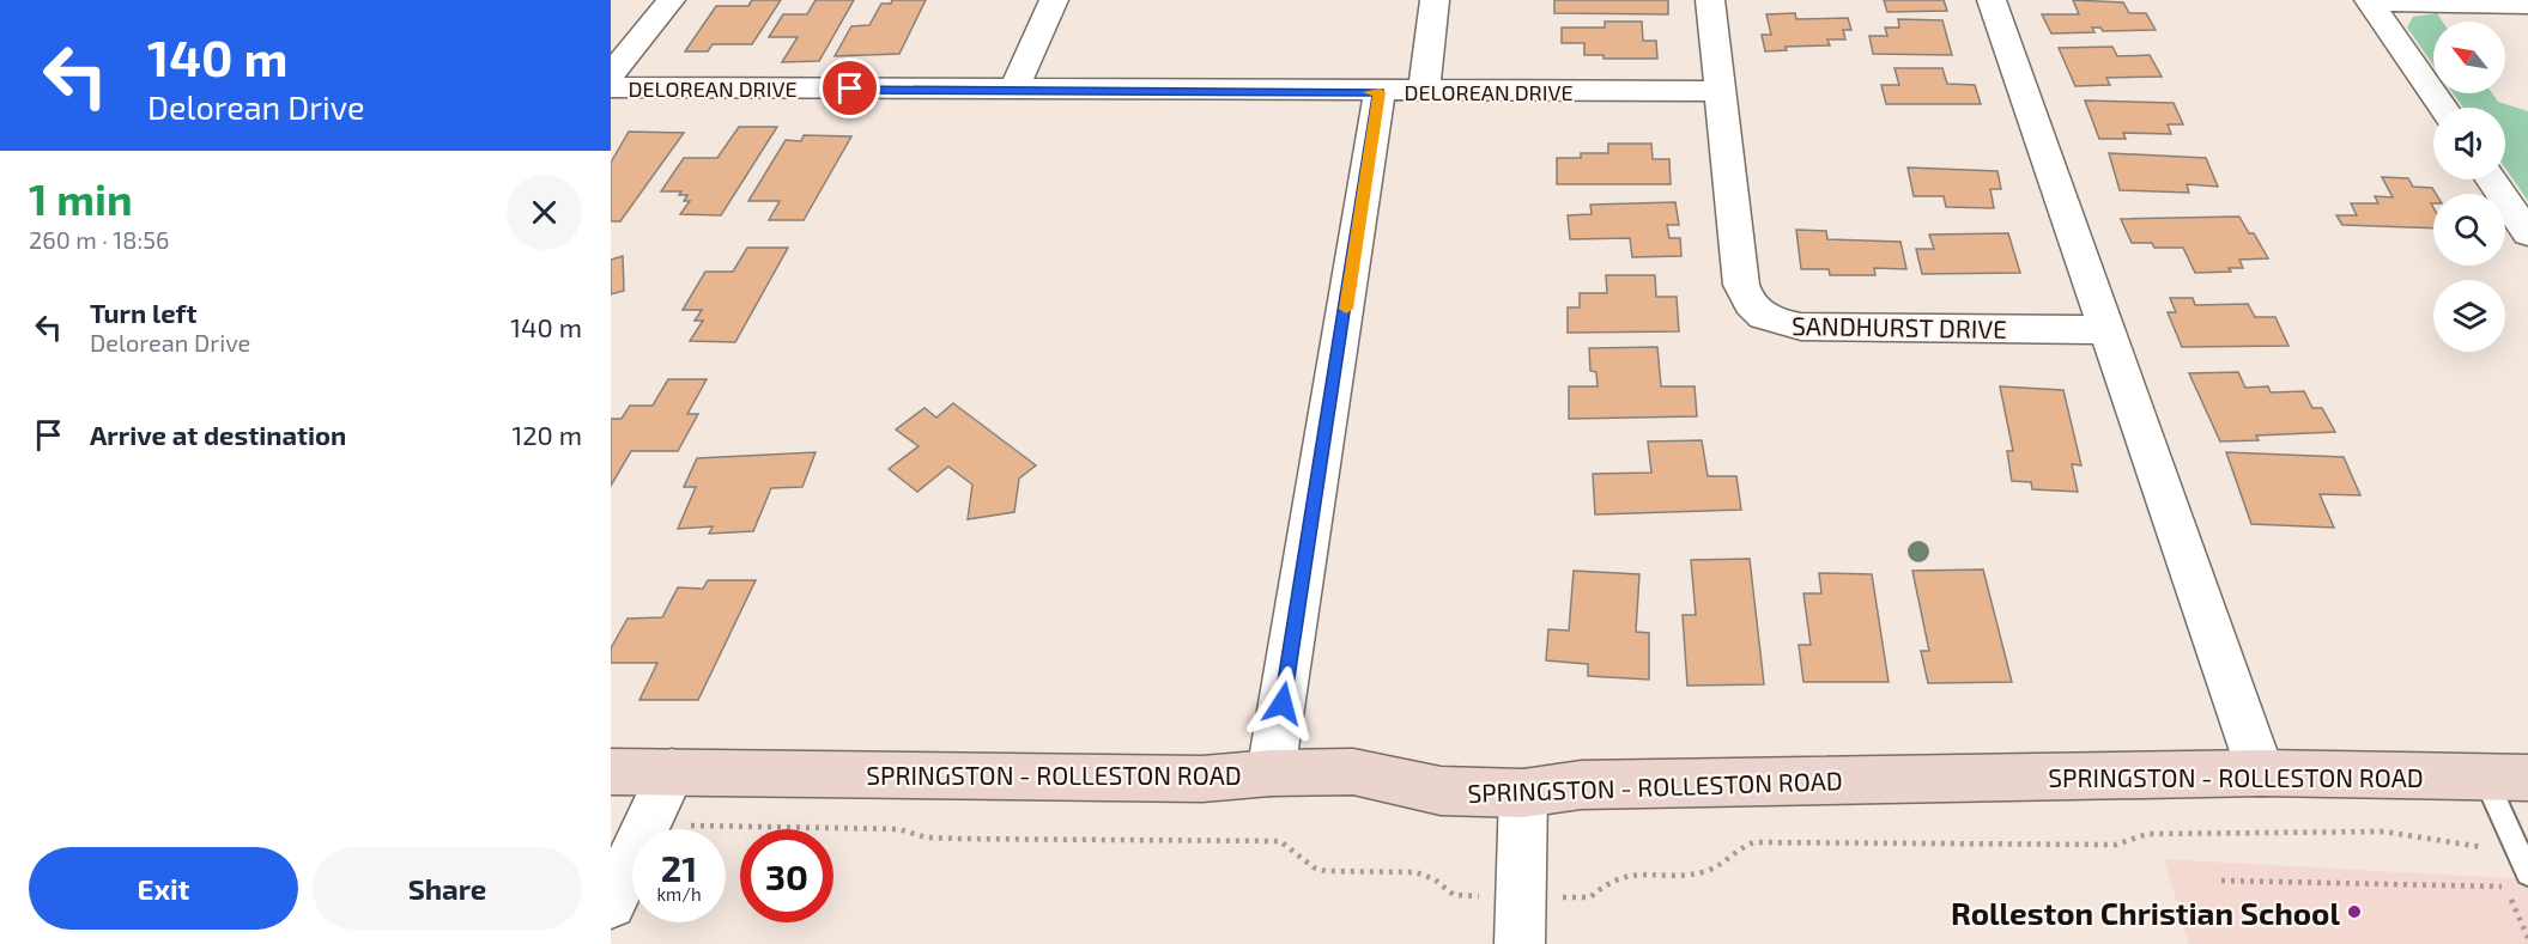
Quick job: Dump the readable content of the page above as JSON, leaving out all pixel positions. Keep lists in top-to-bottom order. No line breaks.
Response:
{"streets":{"main road":["SPRINGSTON - ROLLESTON ROAD"],"street":["DELOREAN DRIVE","SANDHURST DRIVE"]},"crossings":[["DELOREAN DRIVE","SANDHURST DRIVE"]],"places":["Rolleston Christian School"],"north":"top left","page":{"turn":["140 m","Delorean Drive"],"heading":["1 min","260 m · 18:56"],"list":[{"name":"Turn left","note":"Delorean Drive","value":"140 m"},{"name":"Arrive at destination","value":"120 m"}],"speed":"21 km/h","limit":"30","buttons":["Exit","Share"]}}
